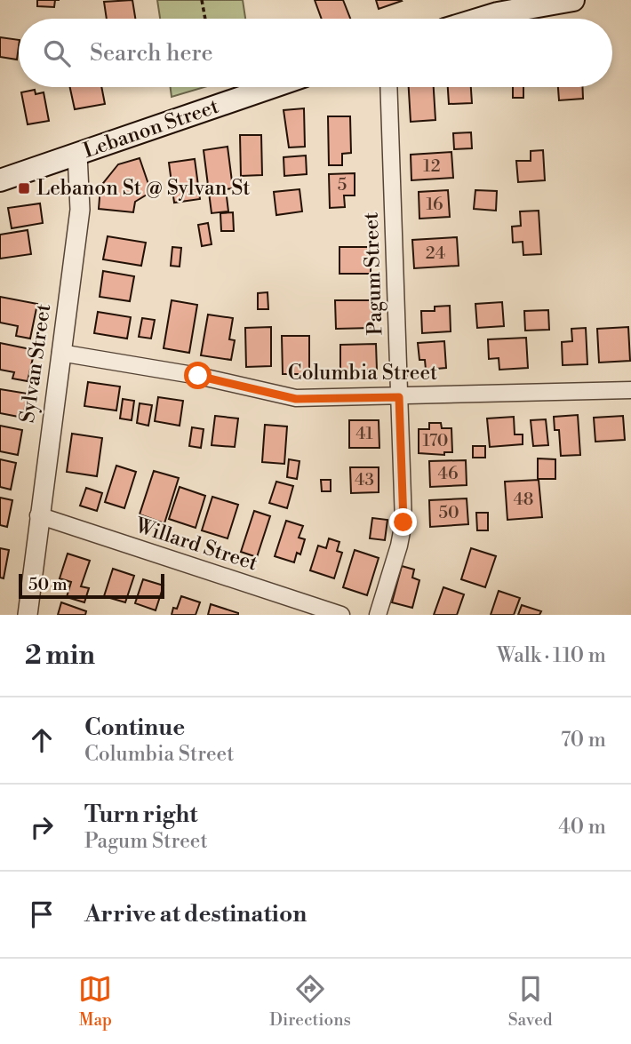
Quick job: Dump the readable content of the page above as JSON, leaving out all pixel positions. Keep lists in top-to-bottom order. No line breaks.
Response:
{"streets":{"main road":["Lebanon Street"],"street":["Pagum Street","Sylvan Street","Columbia Street","Willard Street"]},"crossings":[["Lebanon Street","Sylvan Street"],["Pagum Street","Columbia Street"],["Sylvan Street","Columbia Street"],["Sylvan Street","Willard Street"]],"places":{"transit":["Lebanon St @ Sylvan St"]},"house_numbers":["12","5","16","24","41","170","46","43","48","50"],"scale_bar":"50 m","page":{"search":"Search here","scale":"50 m","heading":["2 min","Walk · 110 m"],"list":[["Continue","Columbia Street","70 m"],["Turn right","Pagum Street","40 m"],"Arrive at destination"],"nav":["Map","Directions","Saved"]}}
